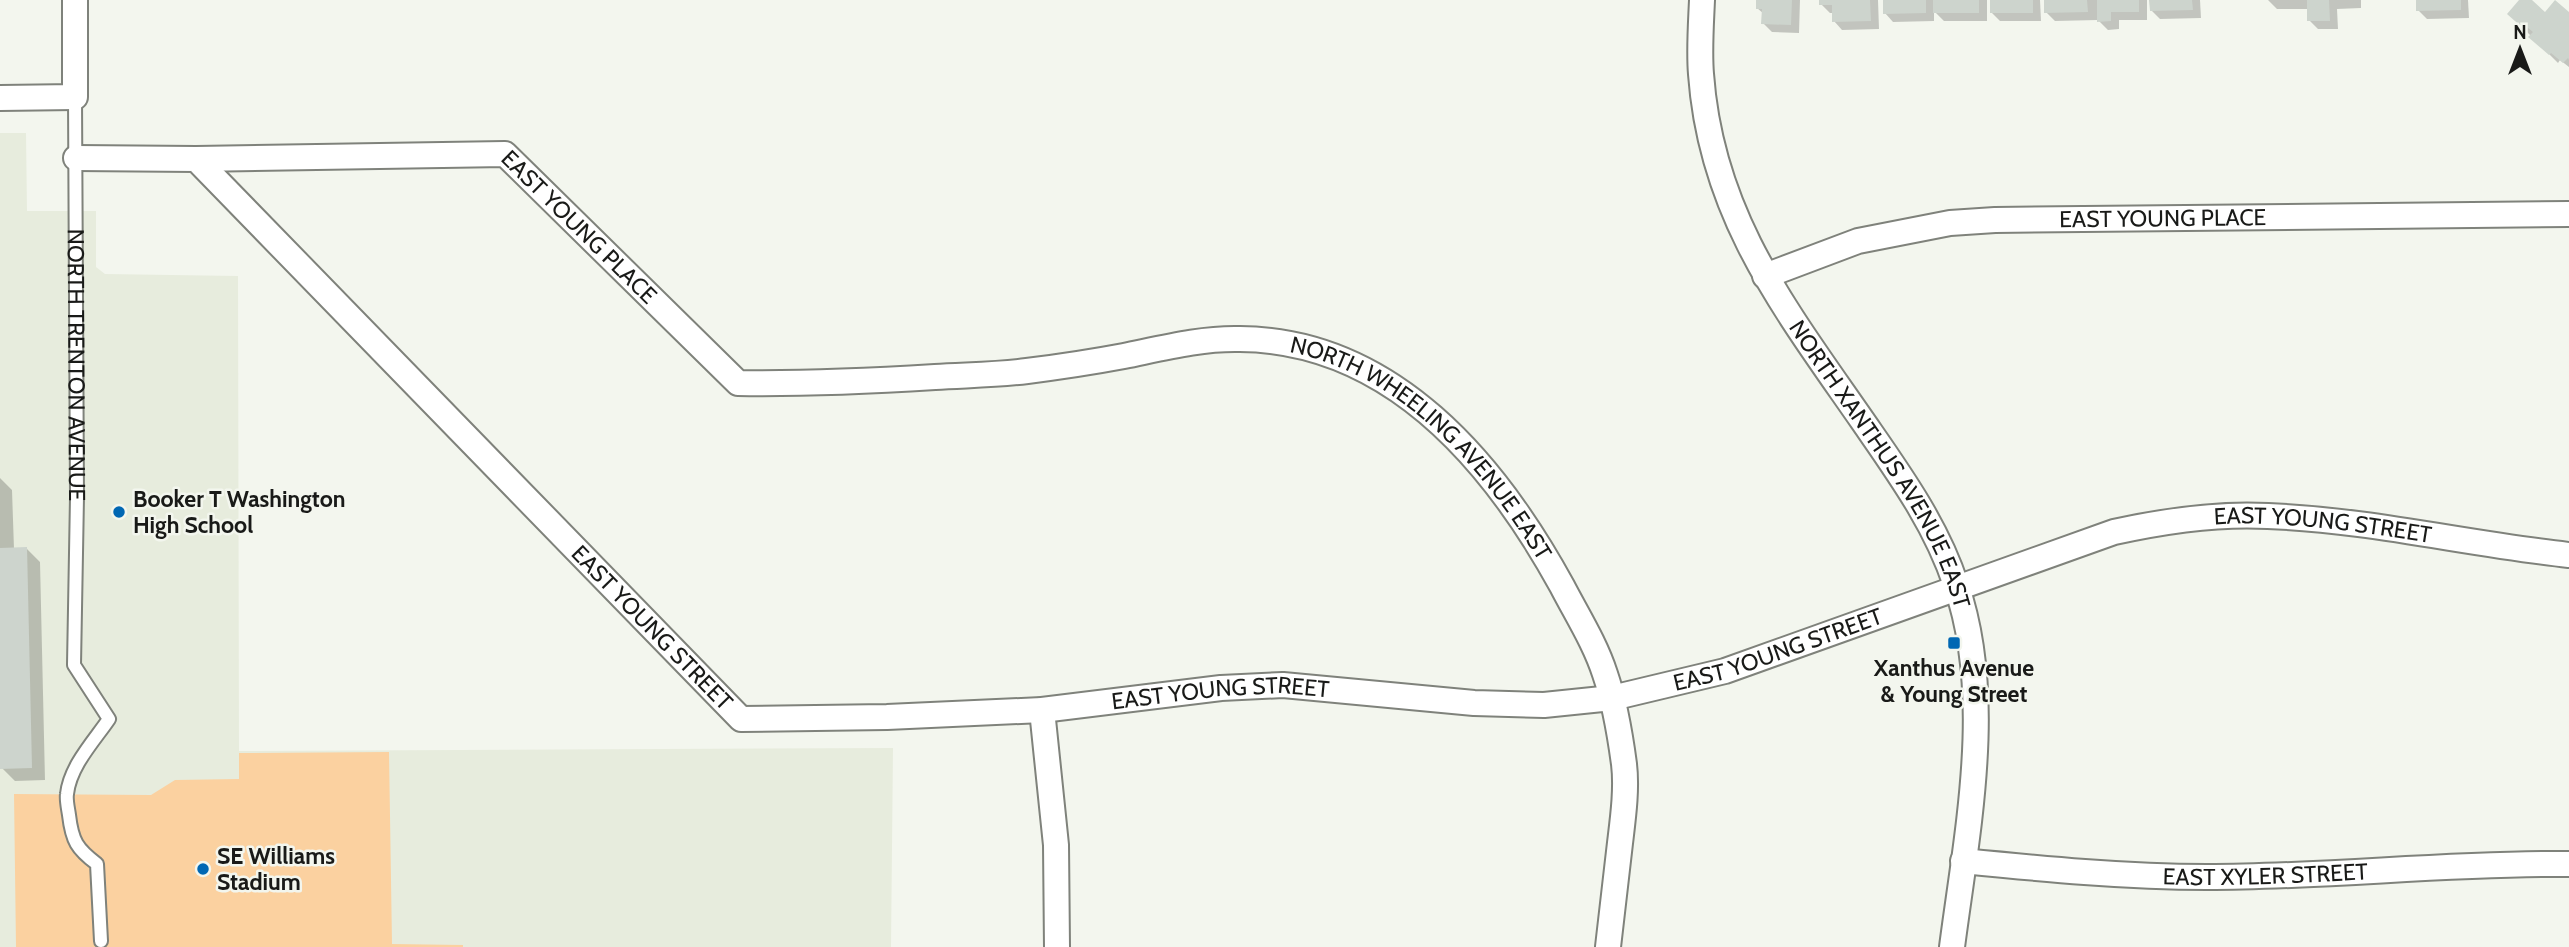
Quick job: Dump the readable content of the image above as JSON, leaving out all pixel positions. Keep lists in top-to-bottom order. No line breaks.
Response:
{"streets":{"street":["EAST YOUNG PLACE","NORTH TRENTON AVENUE","NORTH WHEELING AVENUE EAST","NORTH XANTHUS AVENUE EAST","EAST YOUNG STREET","EAST XYLER STREET"]},"crossings":[["EAST YOUNG PLACE","NORTH WHEELING AVENUE EAST"],["EAST YOUNG PLACE","NORTH XANTHUS AVENUE EAST"],["EAST YOUNG PLACE","EAST YOUNG STREET"],["NORTH WHEELING AVENUE EAST","EAST YOUNG STREET"],["NORTH XANTHUS AVENUE EAST","EAST YOUNG STREET"],["NORTH XANTHUS AVENUE EAST","EAST XYLER STREET"]],"places":{"other":["Booker T Washington High School","SE Williams Stadium"],"transit":["Xanthus Avenue & Young Street"]},"north":"top"}
